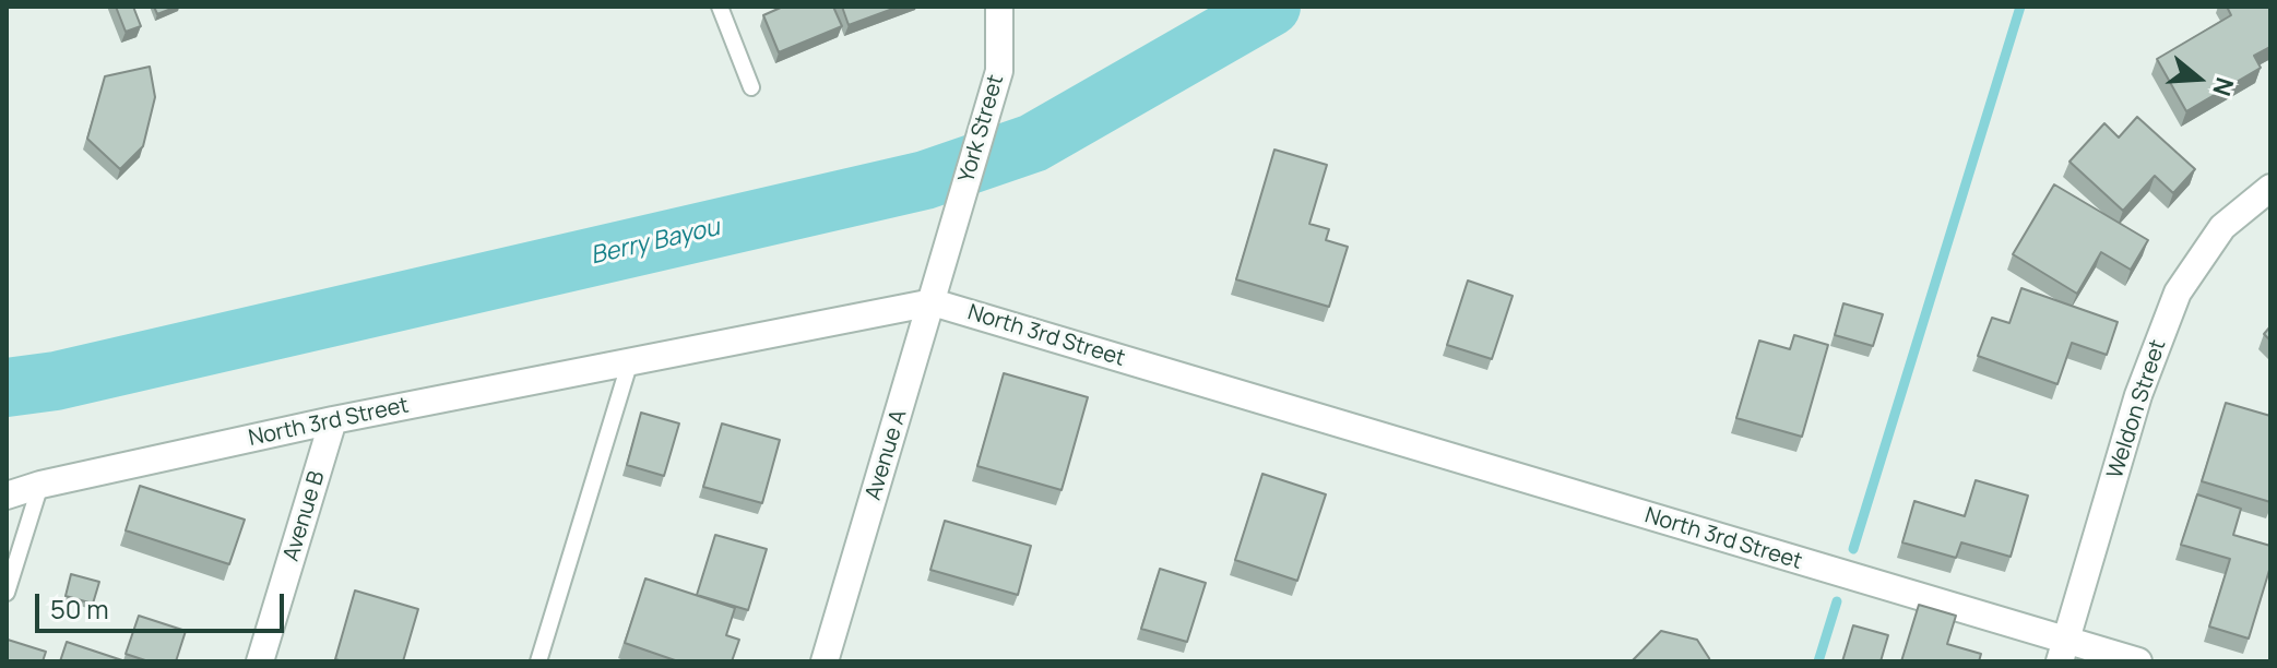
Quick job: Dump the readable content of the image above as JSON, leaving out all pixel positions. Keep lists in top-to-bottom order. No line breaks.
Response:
{"streets":{"street":["York Street","North 3rd Street","Weldon Street","Avenue A","Avenue B"]},"crossings":[["York Street","Avenue A"],["North 3rd Street","Weldon Street"],["North 3rd Street","Avenue A"],["North 3rd Street","Avenue B"]],"water":["Berry Bayou"],"scale_bar":"50 m","north":"right"}
